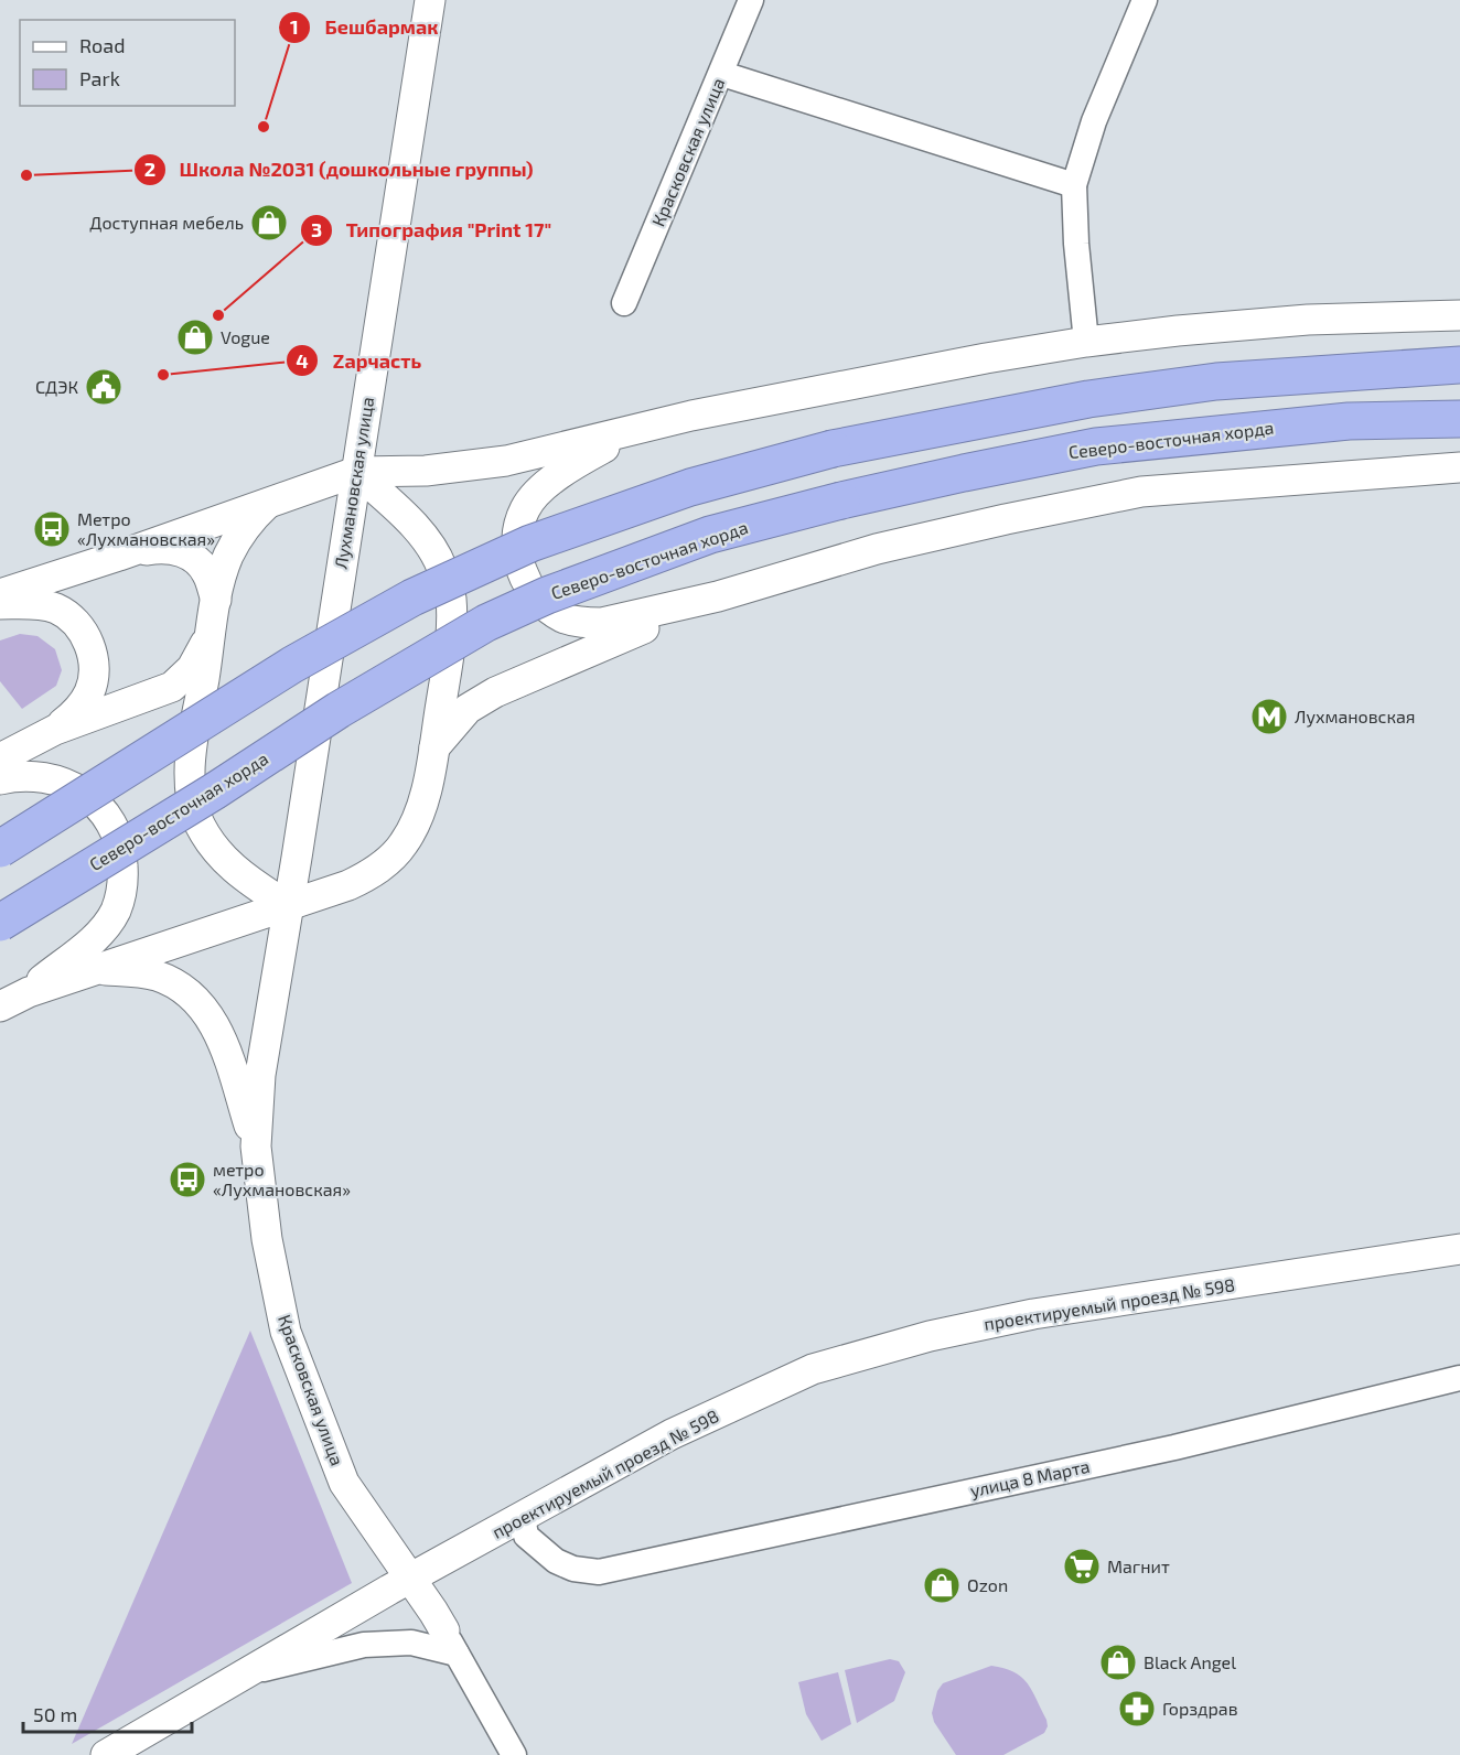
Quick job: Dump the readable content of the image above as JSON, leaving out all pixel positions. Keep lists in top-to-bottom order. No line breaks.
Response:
{"streets":{"highway":["Северо-восточная хорда"],"street":["Красковская улица","Лухмановская улица","проектируемый проезд № 598","улица 8 Марта"]},"crossings":[["Красковская улица","Лухмановская улица"],["Красковская улица","проектируемый проезд № 598"],["проектируемый проезд № 598","улица 8 Марта"]],"places":{"other":["Бешбармак","Школа №2031 (дошкольные группы)","Типография \"Print 17\"","Zapчасть"],"shop":["Доступная мебель","Vogue","Ozon","Black Angel"],"public building":["СДЭК"],"bus stop":["Метро «Лухмановская»","метро «Лухмановская»"],"metro station":["Лухмановская"],"supermarket":["Магнит"],"pharmacy":["Горздрав"]},"legend":["Road","Park"],"scale_bar":"50 m"}
